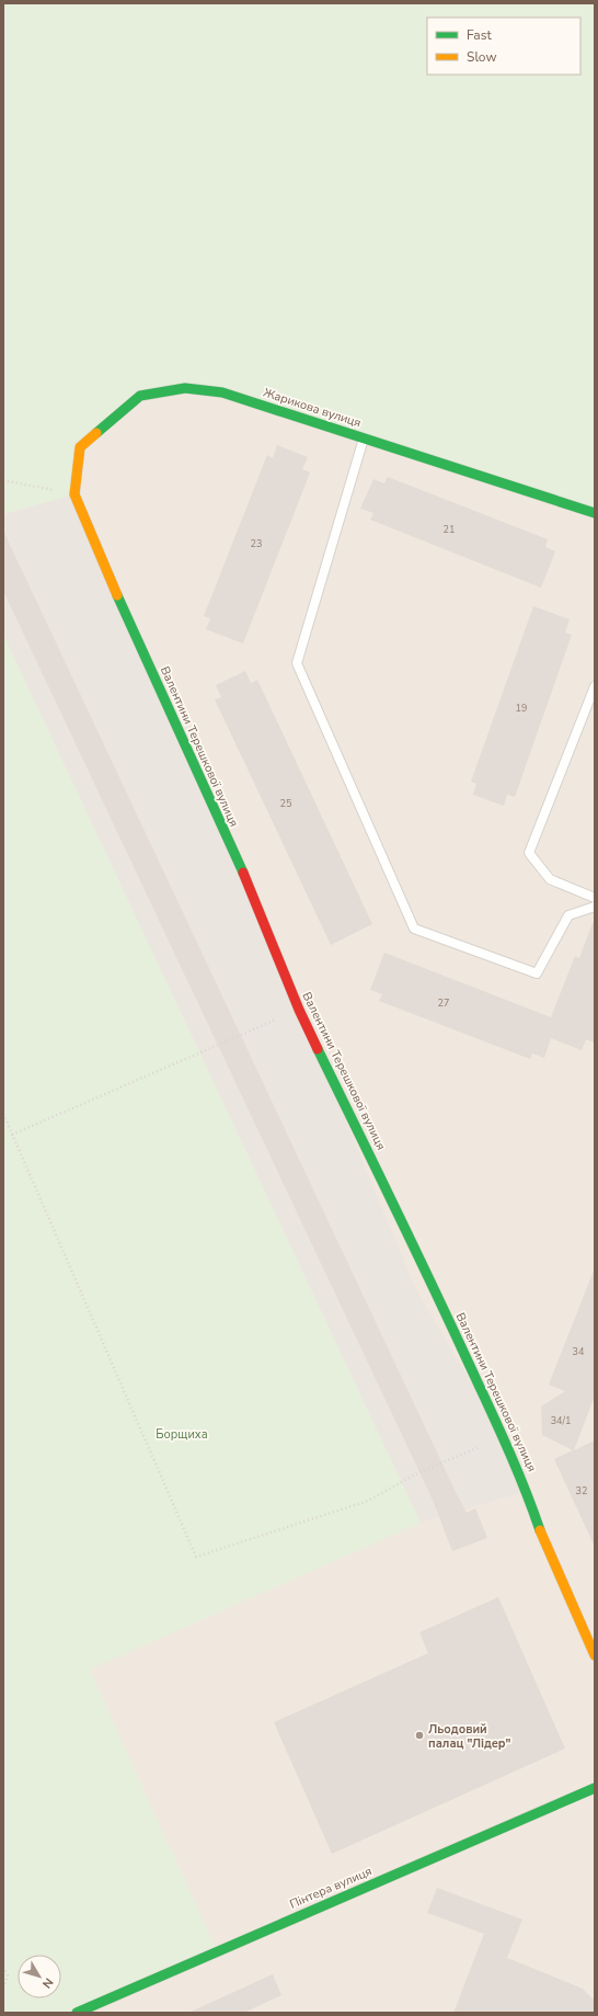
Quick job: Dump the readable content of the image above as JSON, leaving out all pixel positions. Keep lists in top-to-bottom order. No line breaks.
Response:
{"streets":{"street":["Жарикова вулиця","Валентини Терешкової вулиця","Пінтера вулиця"]},"crossings":[["Жарикова вулиця","Валентини Терешкової вулиця"]],"parks":["Борщиха"],"places":["Льодовий палац \"Лідер\""],"house_numbers":["21","23","19","25","27","34","34/1","32"],"legend":["Fast","Slow"],"north":"bottom right"}
